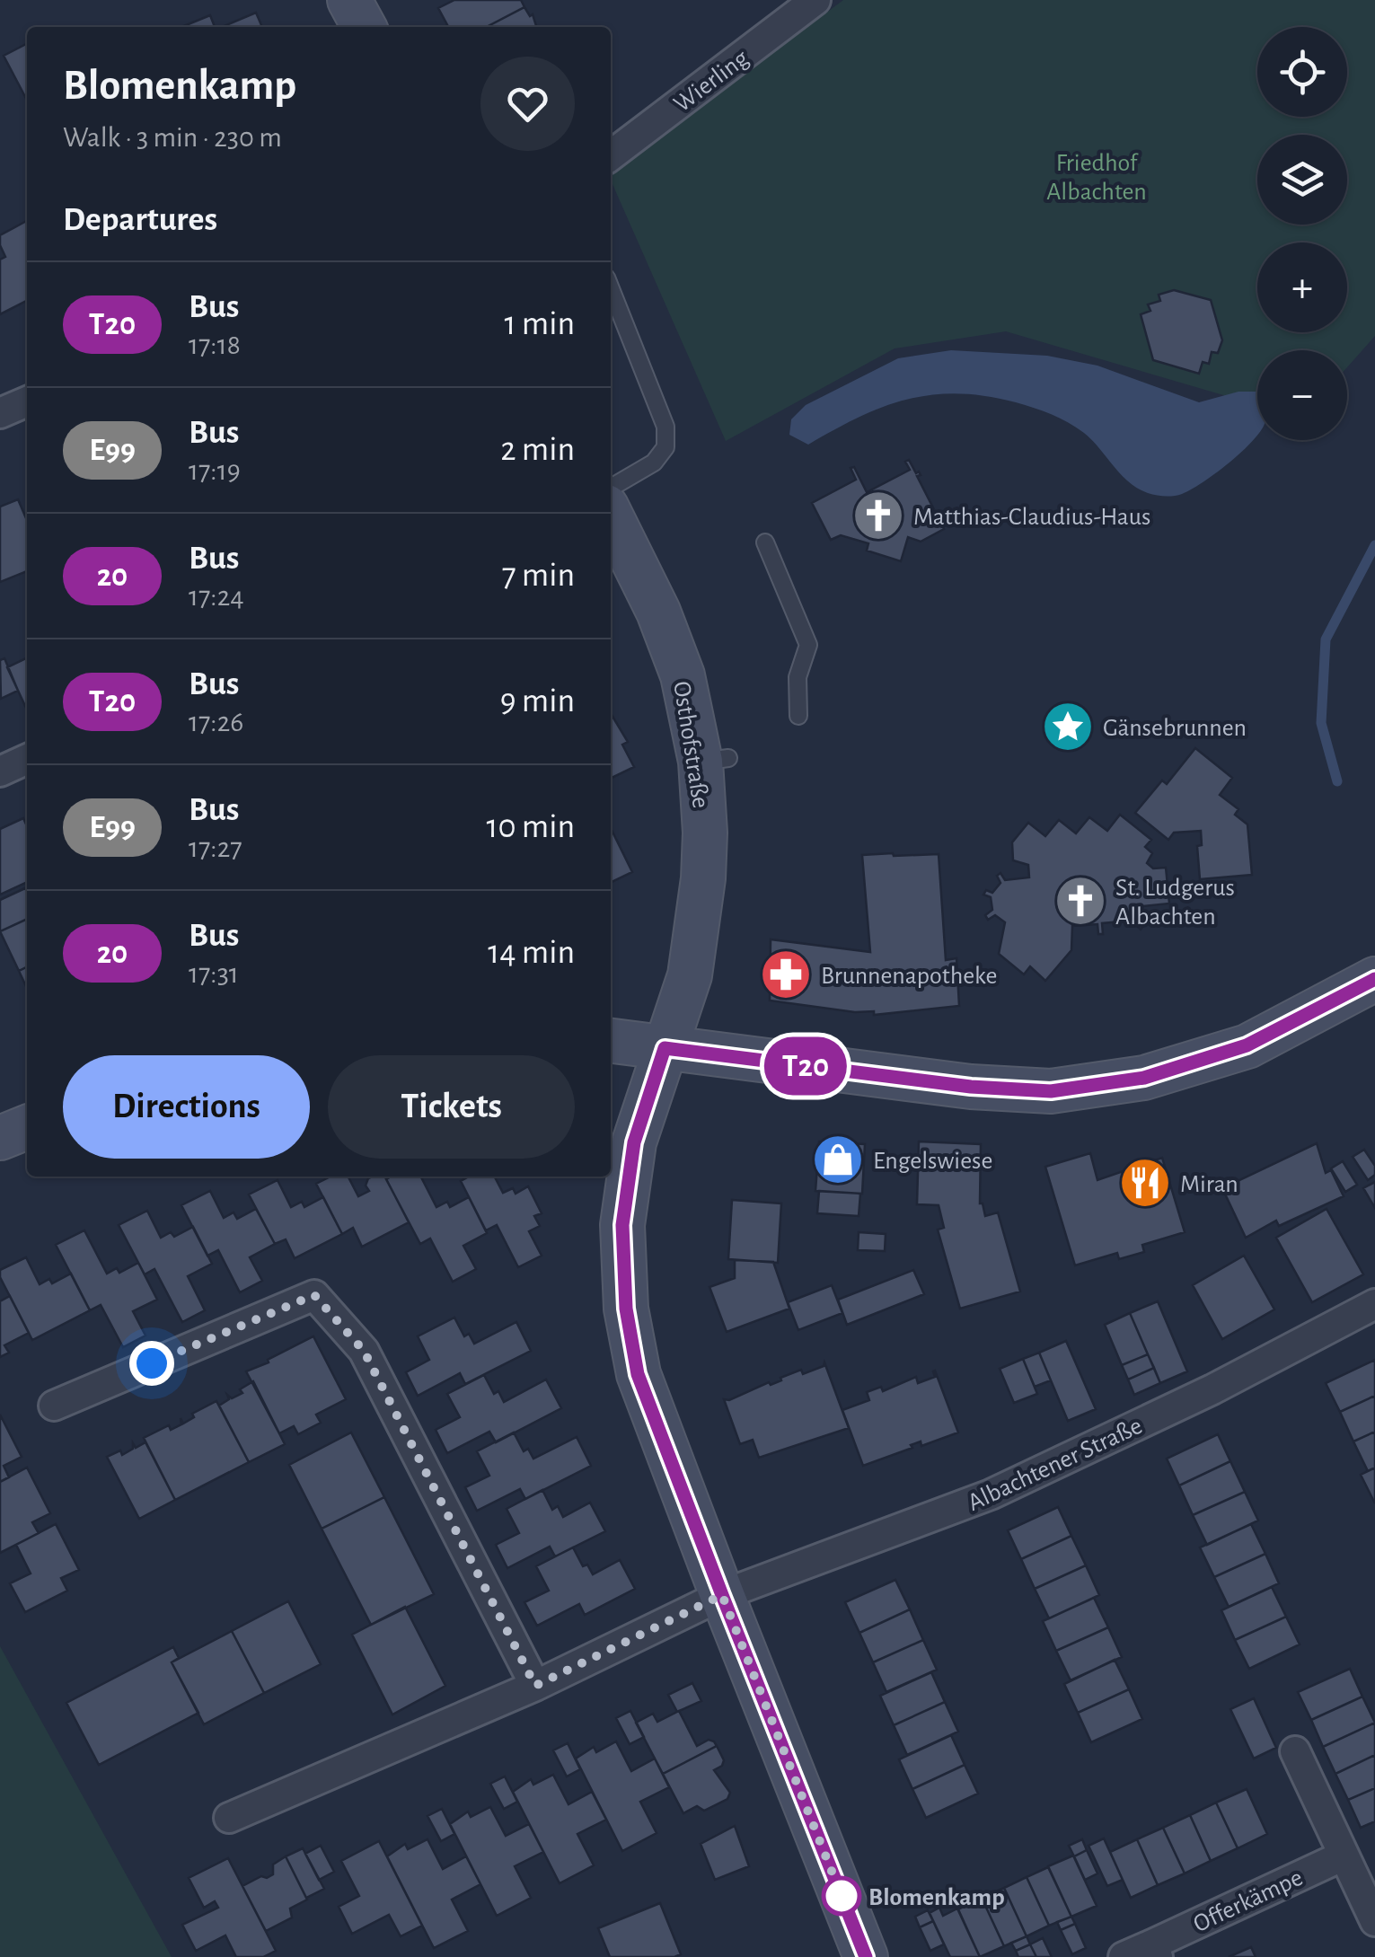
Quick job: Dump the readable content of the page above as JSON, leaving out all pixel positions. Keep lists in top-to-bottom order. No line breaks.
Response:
{"streets":{"main road":["Osthofstraße"],"street":["Wierling","Albachtener Straße","Offerkämpe"]},"crossings":[["Osthofstraße","Albachtener Straße"]],"parks":["Friedhof Albachten"],"places":{"church":["Matthias-Claudius-Haus","St. Ludgerus Albachten"],"place":["Gänsebrunnen"],"pharmacy":["Brunnenapotheke"],"shop":["Engelswiese"],"restaurant":["Miran"],"other":["Blomenkamp"]},"lines":["bus line T20"],"page":{"on_map":"T20","map_buttons":["+","−"],"heading":[["Blomenkamp","Walk · 3 min · 230 m"],"Departures"],"list":[{"mark":"T20","name":"Bus","note":"17:18","value":"1 min"},{"mark":"E99","name":"Bus","note":"17:19","value":"2 min"},{"mark":"20","name":"Bus","note":"17:24","value":"7 min"},{"mark":"T20","name":"Bus","note":"17:26","value":"9 min"},{"mark":"E99","name":"Bus","note":"17:27","value":"10 min"},{"mark":"20","name":"Bus","note":"17:31","value":"14 min"}],"buttons":["Directions","Tickets"]}}
